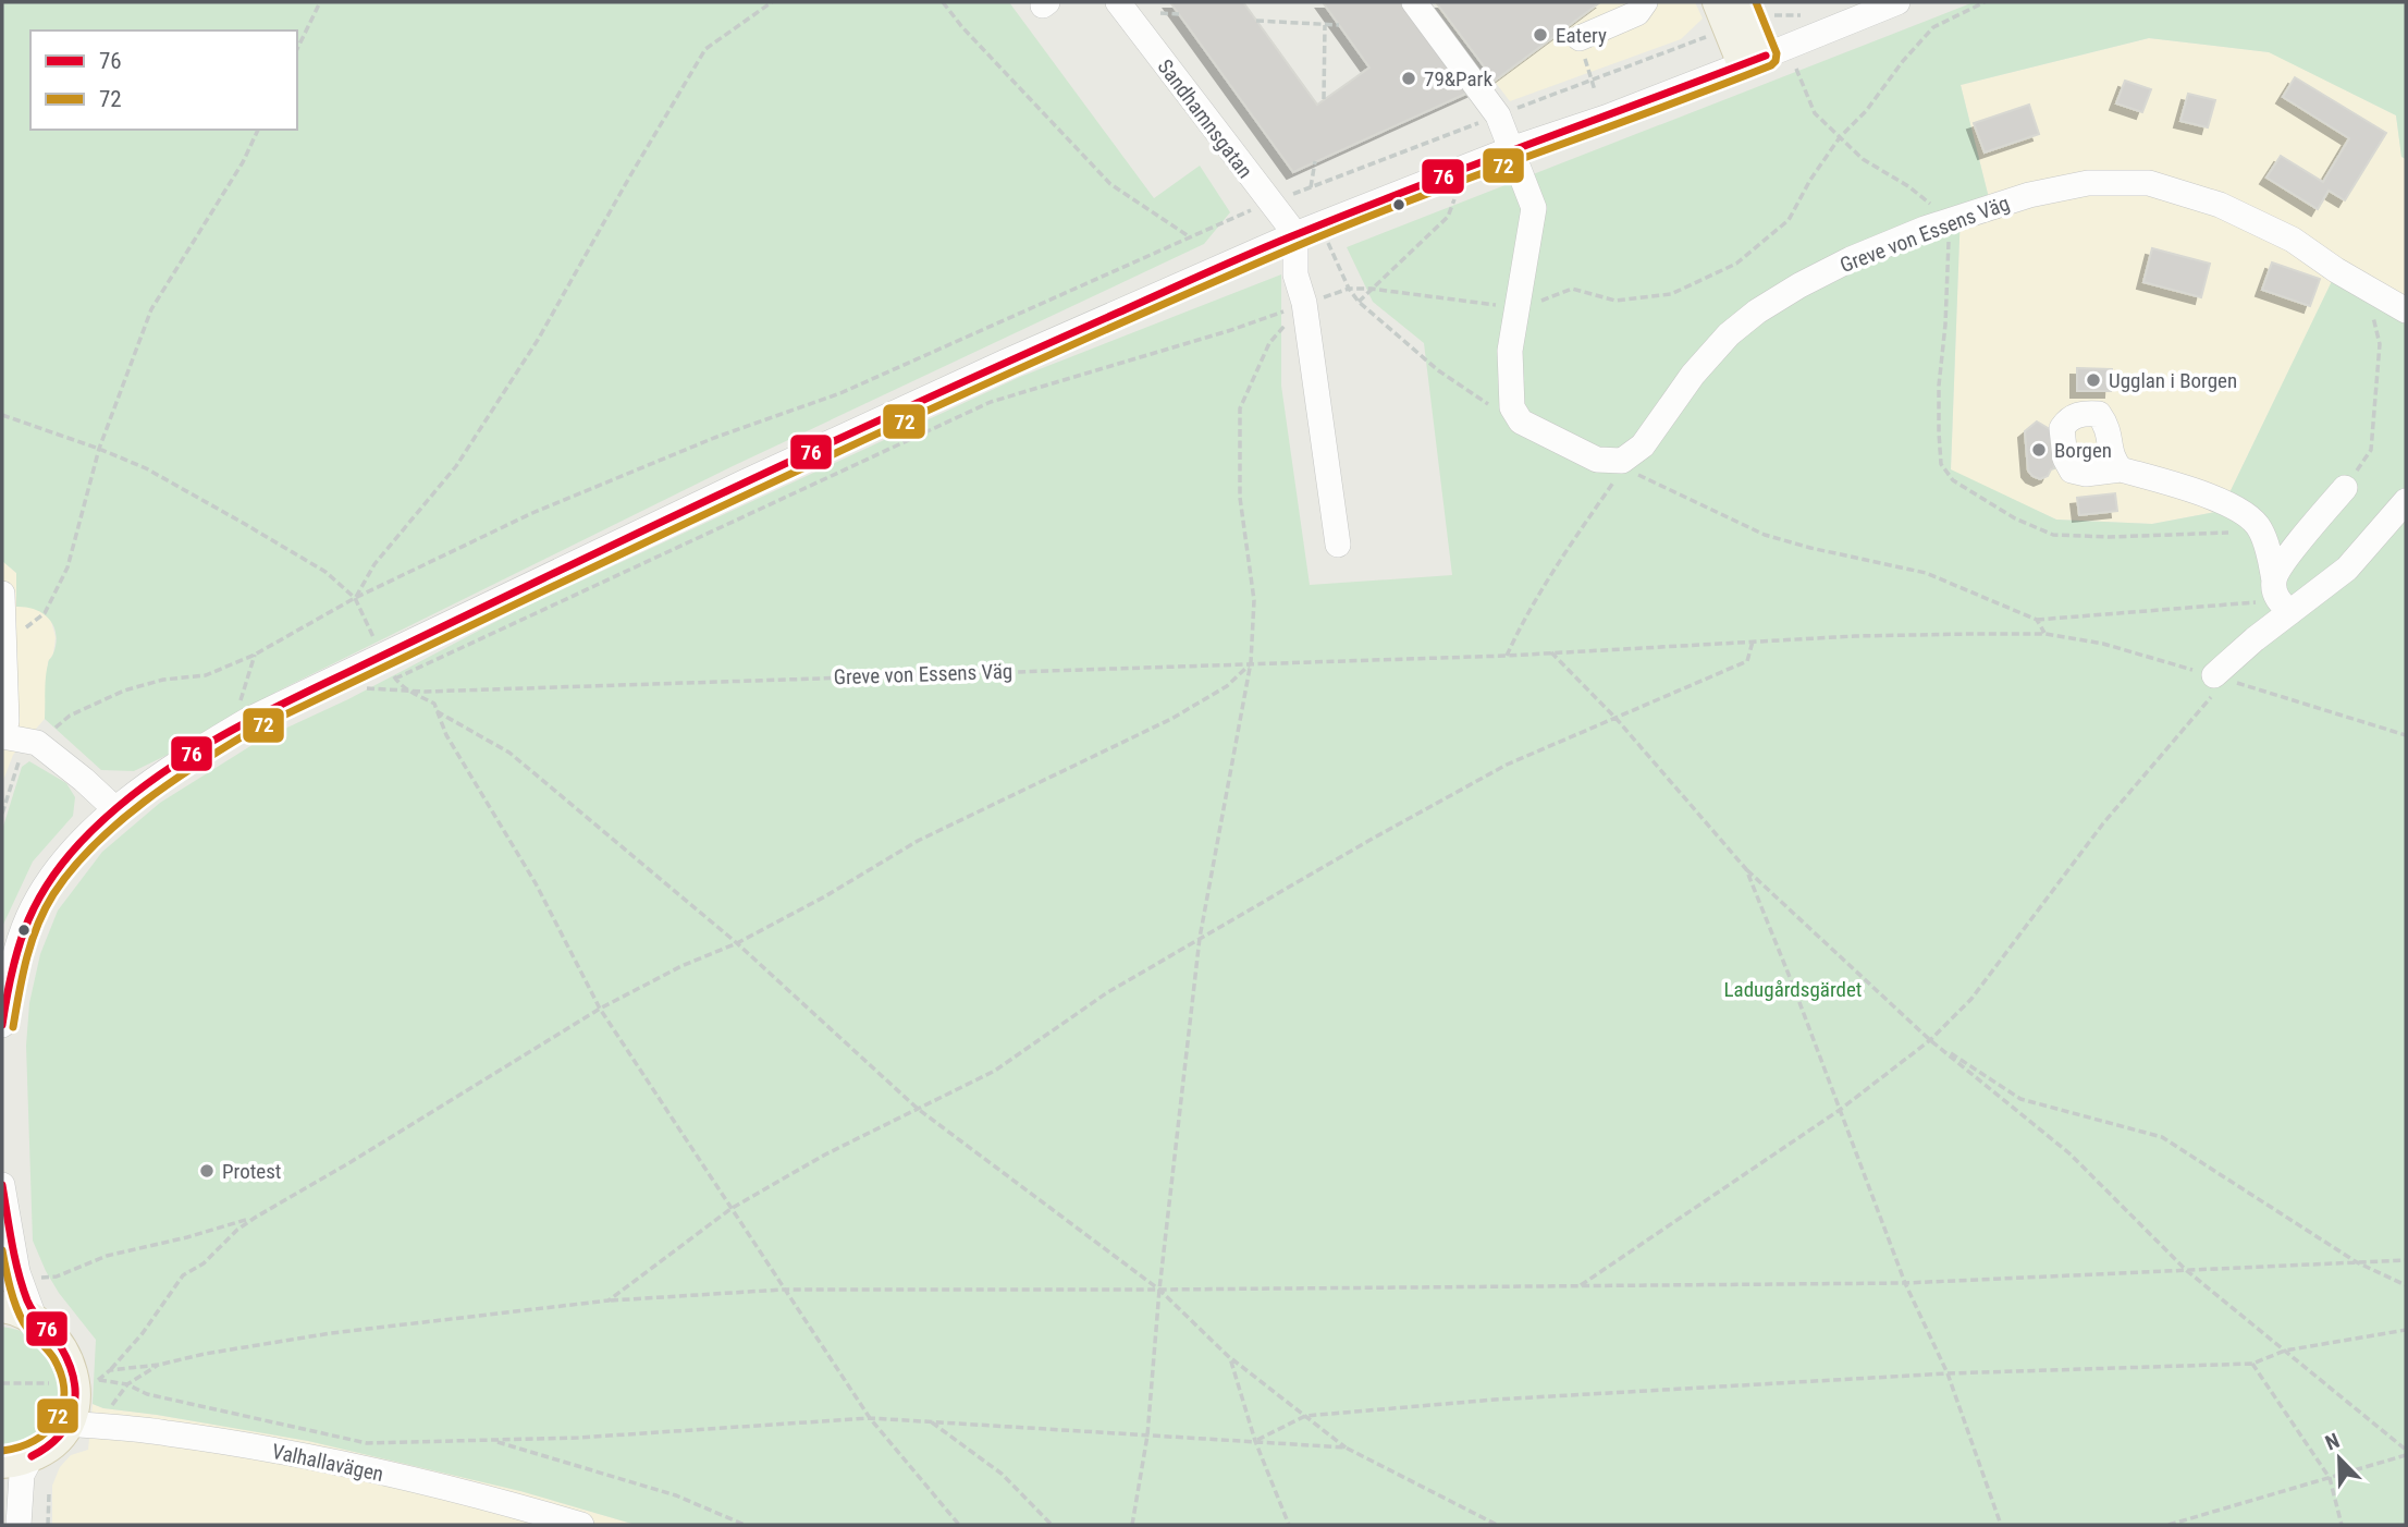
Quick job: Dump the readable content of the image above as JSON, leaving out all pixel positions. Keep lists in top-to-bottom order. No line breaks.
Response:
{"streets":{"street":["Sandhamnsgatan","Greve von Essens Väg","Valhallavägen"]},"parks":["Ladugårdsgärdet"],"places":["Eatery","79&Park","Ugglan i Borgen","Borgen","Protest"],"lines":["transit line 72","transit line 76"],"legend":["76","72"],"north":"top left"}
